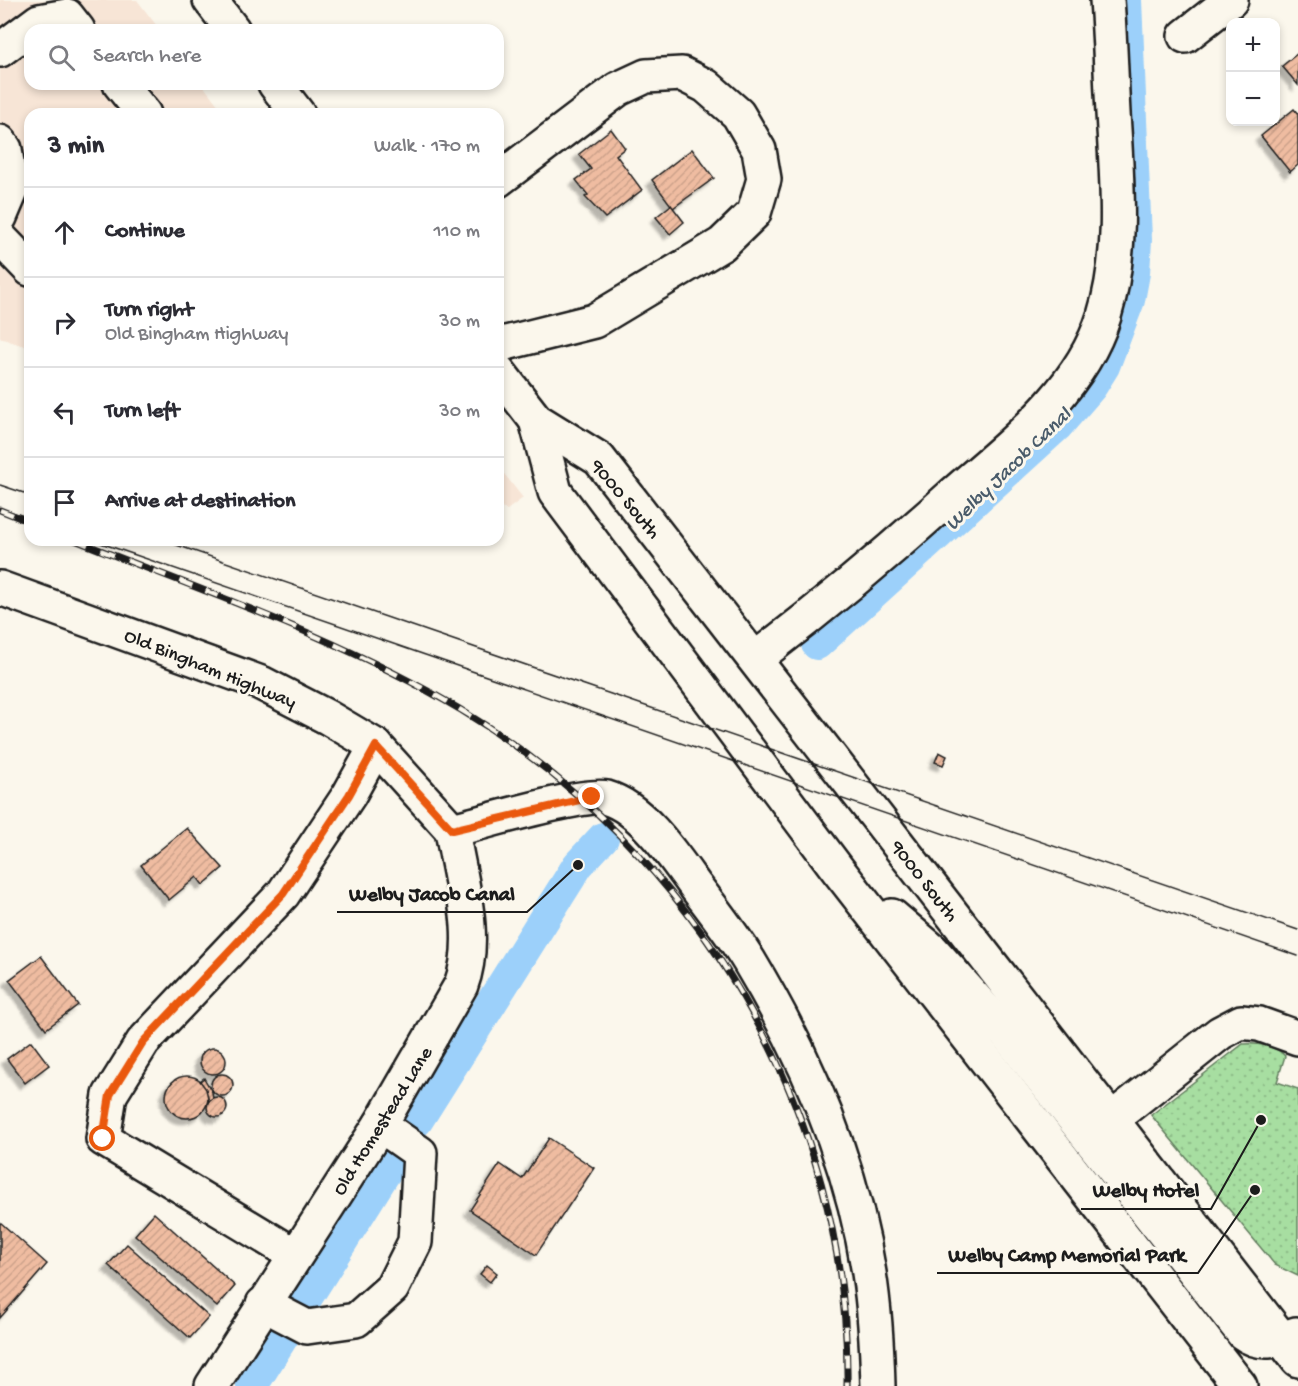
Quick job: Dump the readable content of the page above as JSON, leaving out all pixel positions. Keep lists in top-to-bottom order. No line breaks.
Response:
{"streets":{"main road":["9000 South","Old Bingham Highway","Old Homestead Lane"]},"crossings":[["Old Bingham Highway","Old Homestead Lane"]],"water":["Welby Jacob Canal"],"places":["Welby Jacob Canal","Welby Hotel","Welby Camp Memorial Park"],"page":{"map_buttons":["+","−"],"search":"Search here","heading":["3 min","Walk · 170 m"],"list":[["Continue","110 m"],["Turn right","Old Bingham Highway","30 m"],["Turn left","30 m"],"Arrive at destination"]}}
